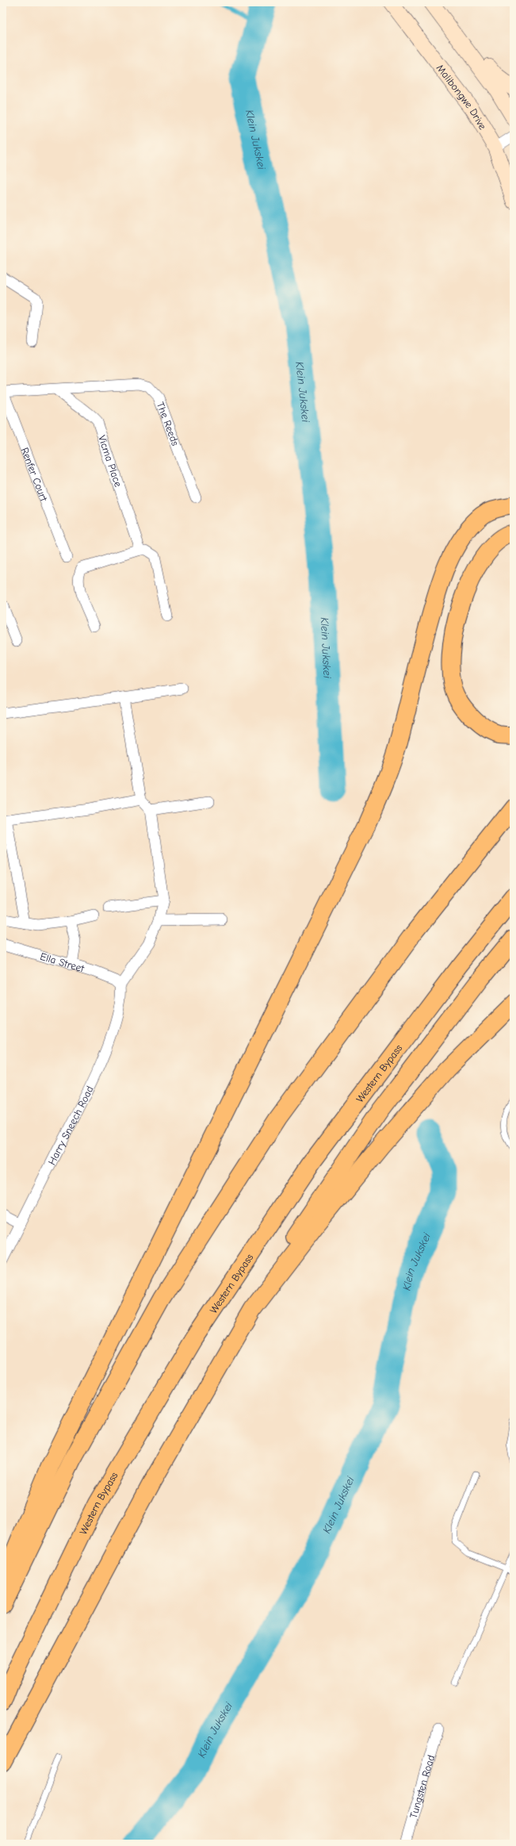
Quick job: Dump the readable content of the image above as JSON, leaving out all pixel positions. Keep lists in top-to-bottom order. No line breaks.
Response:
{"streets":{"highway":["Western Bypass"],"main road":["Malibongwe Drive"],"street":["The Reeds","Vicma Place","Renfer Court","Ella Street","Harry Sneech Road","Tungsten Road"]},"crossings":[["The Reeds","Vicma Place"],["The Reeds","Renfer Court"],["Ella Street","Harry Sneech Road"]],"water":["Klein Jukskei"]}
